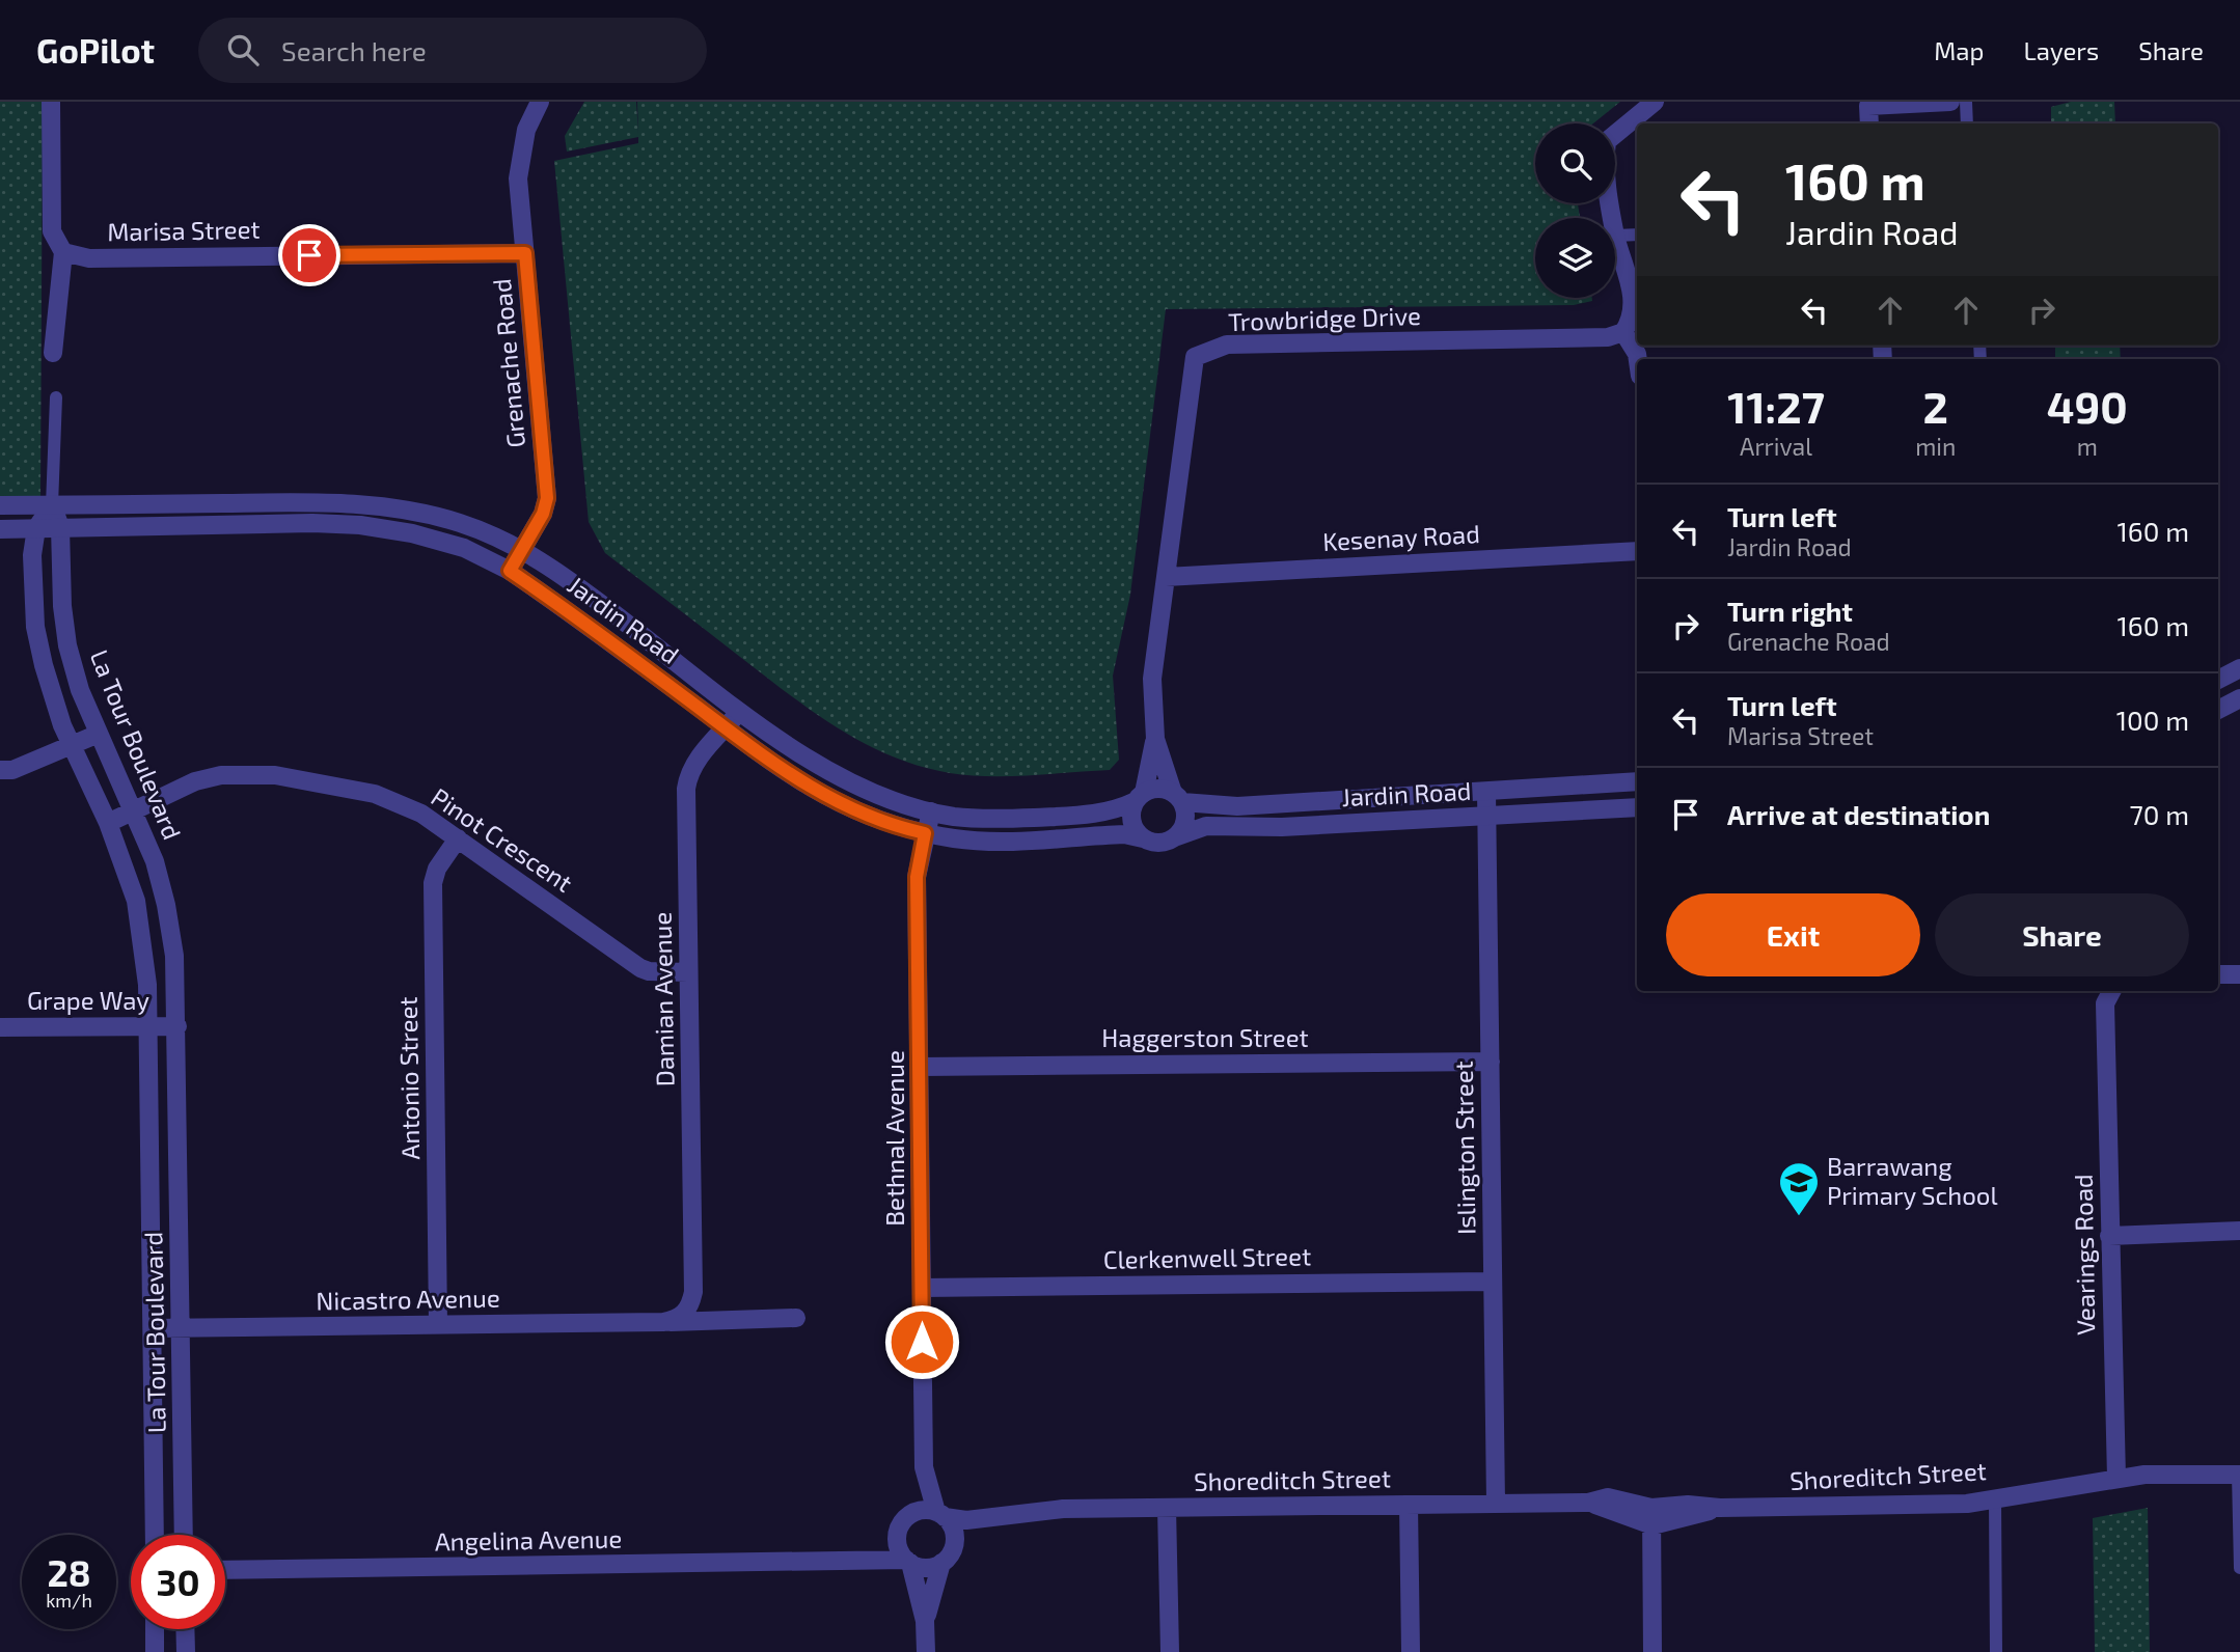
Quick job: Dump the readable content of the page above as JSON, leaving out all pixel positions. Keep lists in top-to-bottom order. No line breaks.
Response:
{"streets":{"street":["Marisa Street","Trowbridge Drive","Grenache Road","Kesenay Road","Jardin Road","La Tour Boulevard","Pinot Crescent","Damian Avenue","Grape Way","Haggerston Street","Antonio Street","Bethnal Avenue","Islington Street","Vearings Road","Clerkenwell Street","Nicastro Avenue","Shoreditch Street","Angelina Avenue"]},"crossings":[["Marisa Street","Grenache Road"],["Trowbridge Drive","Kesenay Road"],["Trowbridge Drive","Jardin Road"],["Grenache Road","Jardin Road"],["Jardin Road","La Tour Boulevard"],["Jardin Road","Damian Avenue"],["Jardin Road","Bethnal Avenue"],["Jardin Road","Islington Street"],["La Tour Boulevard","Pinot Crescent"],["La Tour Boulevard","Grape Way"],["La Tour Boulevard","Nicastro Avenue"],["Pinot Crescent","Damian Avenue"],["Pinot Crescent","Antonio Street"],["Damian Avenue","Nicastro Avenue"],["Haggerston Street","Bethnal Avenue"],["Haggerston Street","Islington Street"],["Antonio Street","Nicastro Avenue"],["Bethnal Avenue","Clerkenwell Street"],["Bethnal Avenue","Shoreditch Street"],["Bethnal Avenue","Angelina Avenue"],["Islington Street","Clerkenwell Street"],["Islington Street","Shoreditch Street"],["Vearings Road","Shoreditch Street"],["Shoreditch Street","Angelina Avenue"]],"places":{"school or university":["Barrawang Primary School"]},"page":{"header":"GoPilot","search":"Search here","nav":["Map","Layers","Share"],"turn":["160 m","Jardin Road"],"eta":["11:27","Arrival","2","min","490","m"],"list":[{"name":"Turn left","note":"Jardin Road","value":"160 m"},{"name":"Turn right","note":"Grenache Road","value":"160 m"},{"name":"Turn left","note":"Marisa Street","value":"100 m"},{"name":"Arrive at destination","value":"70 m"}],"buttons":["Exit","Share"],"speed":"28 km/h","limit":"30"}}
